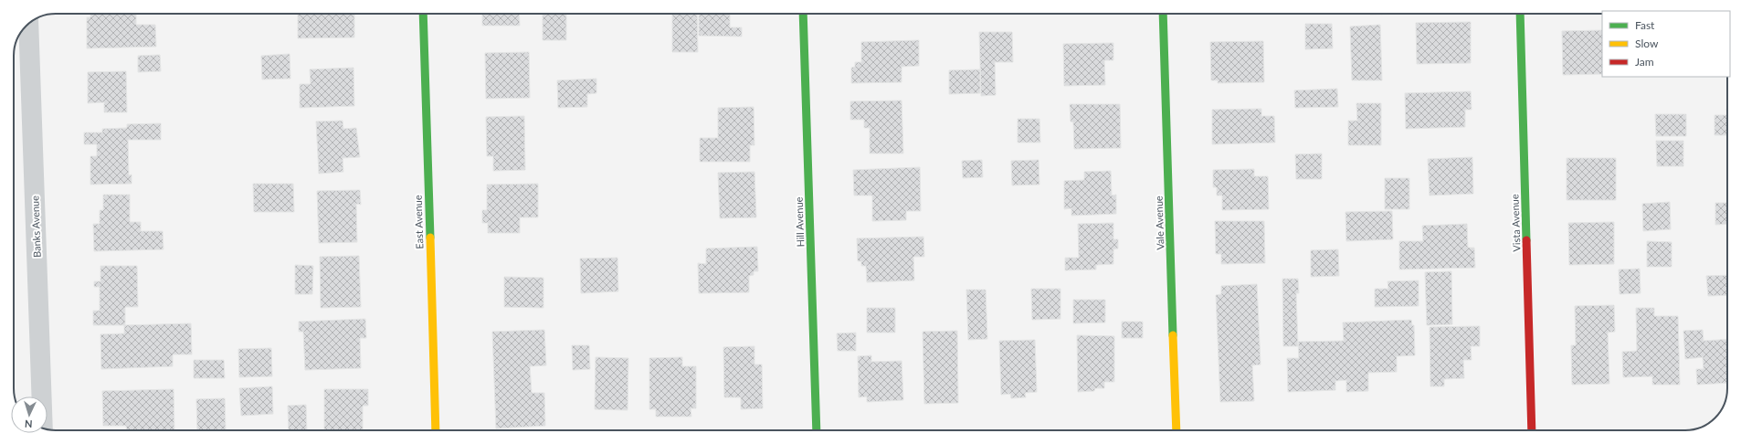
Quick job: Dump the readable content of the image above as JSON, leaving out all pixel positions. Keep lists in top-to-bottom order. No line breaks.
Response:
{"streets":{"street":["East Avenue","Hill Avenue","Vale Avenue","Vista Avenue","Banks Avenue"]},"legend":["Fast","Slow","Jam"],"north":"bottom"}
